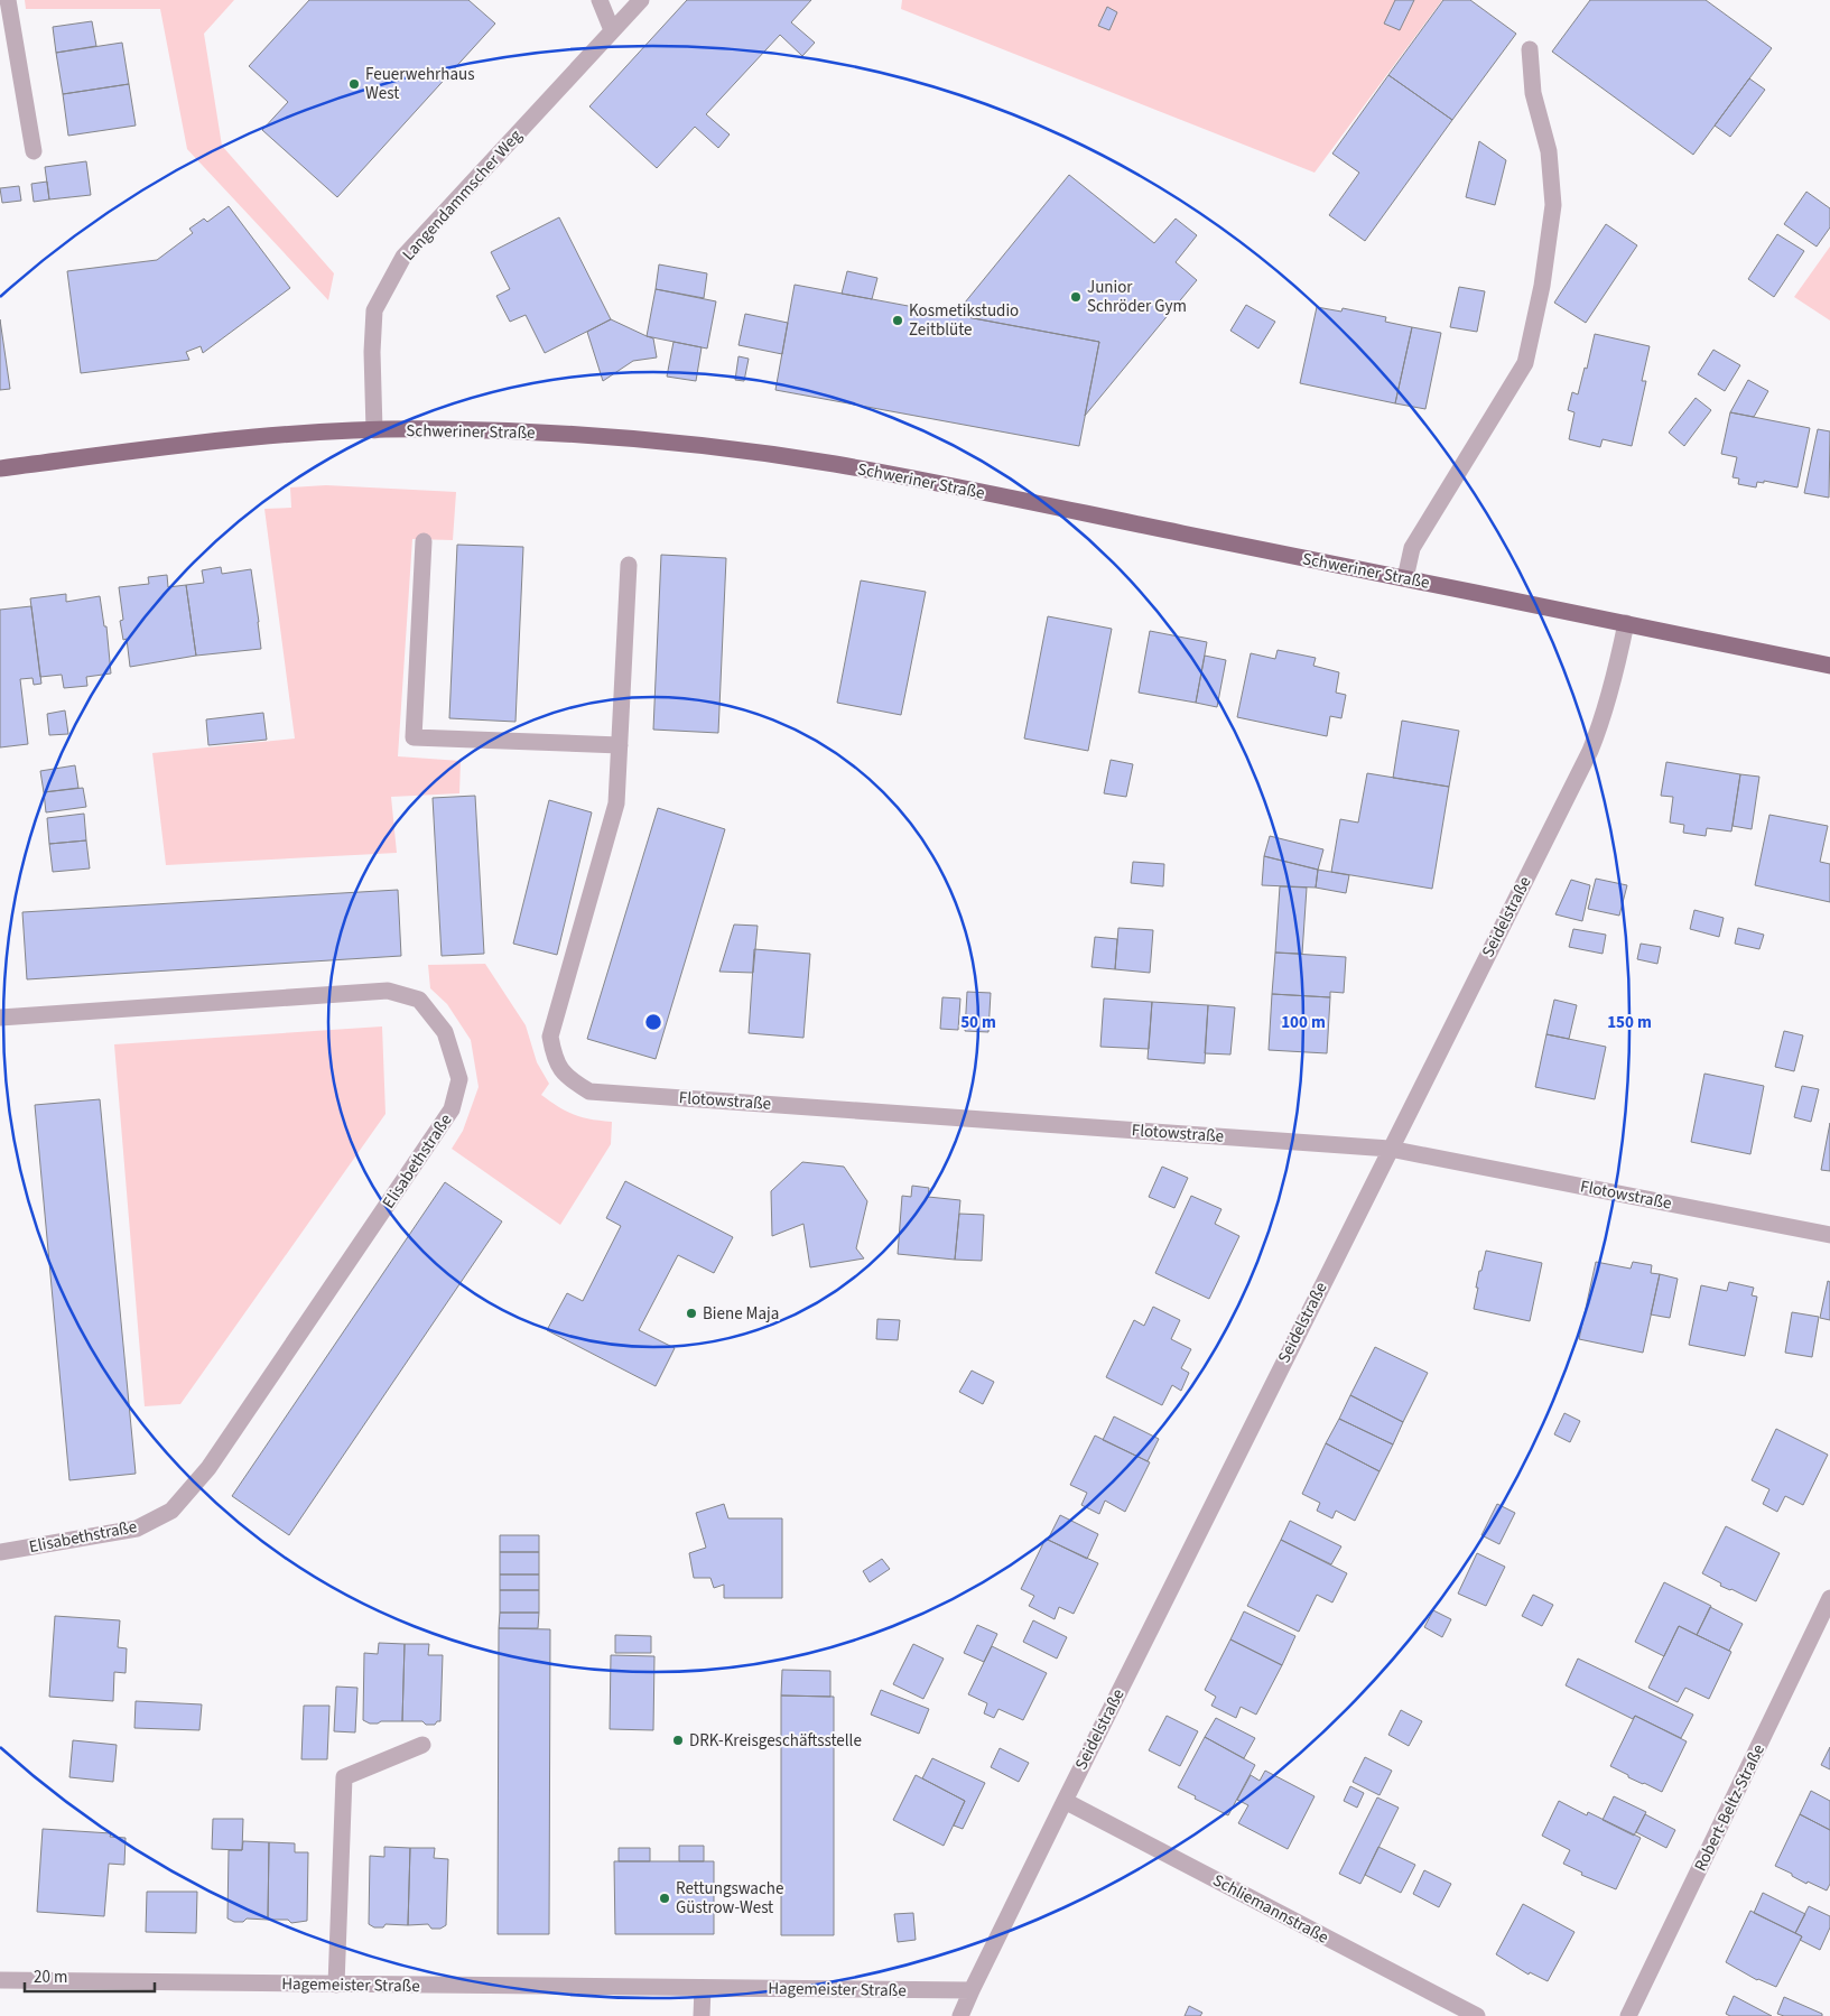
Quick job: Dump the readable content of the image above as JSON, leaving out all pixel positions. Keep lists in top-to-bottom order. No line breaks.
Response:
{"streets":{"main road":["Schweriner Straße"],"street":["Langendammscher Weg","Seidelstraße","Flotowstraße","Elisabethstraße","Robert-Beltz-Straße","Schliemannstraße","Hagemeister Straße"]},"crossings":[["Langendammscher Weg","Schweriner Straße"],["Schweriner Straße","Seidelstraße"],["Seidelstraße","Flotowstraße"],["Seidelstraße","Schliemannstraße"],["Seidelstraße","Hagemeister Straße"]],"places":["Feuerwehrhaus West","Junior Schröder Gym","Kosmetikstudio Zeitblüte","Biene Maja","DRK-Kreisgeschäftsstelle","Rettungswache Güstrow-West"],"scale_bar":"20 m","rings":["50 m","100 m","150 m"]}
